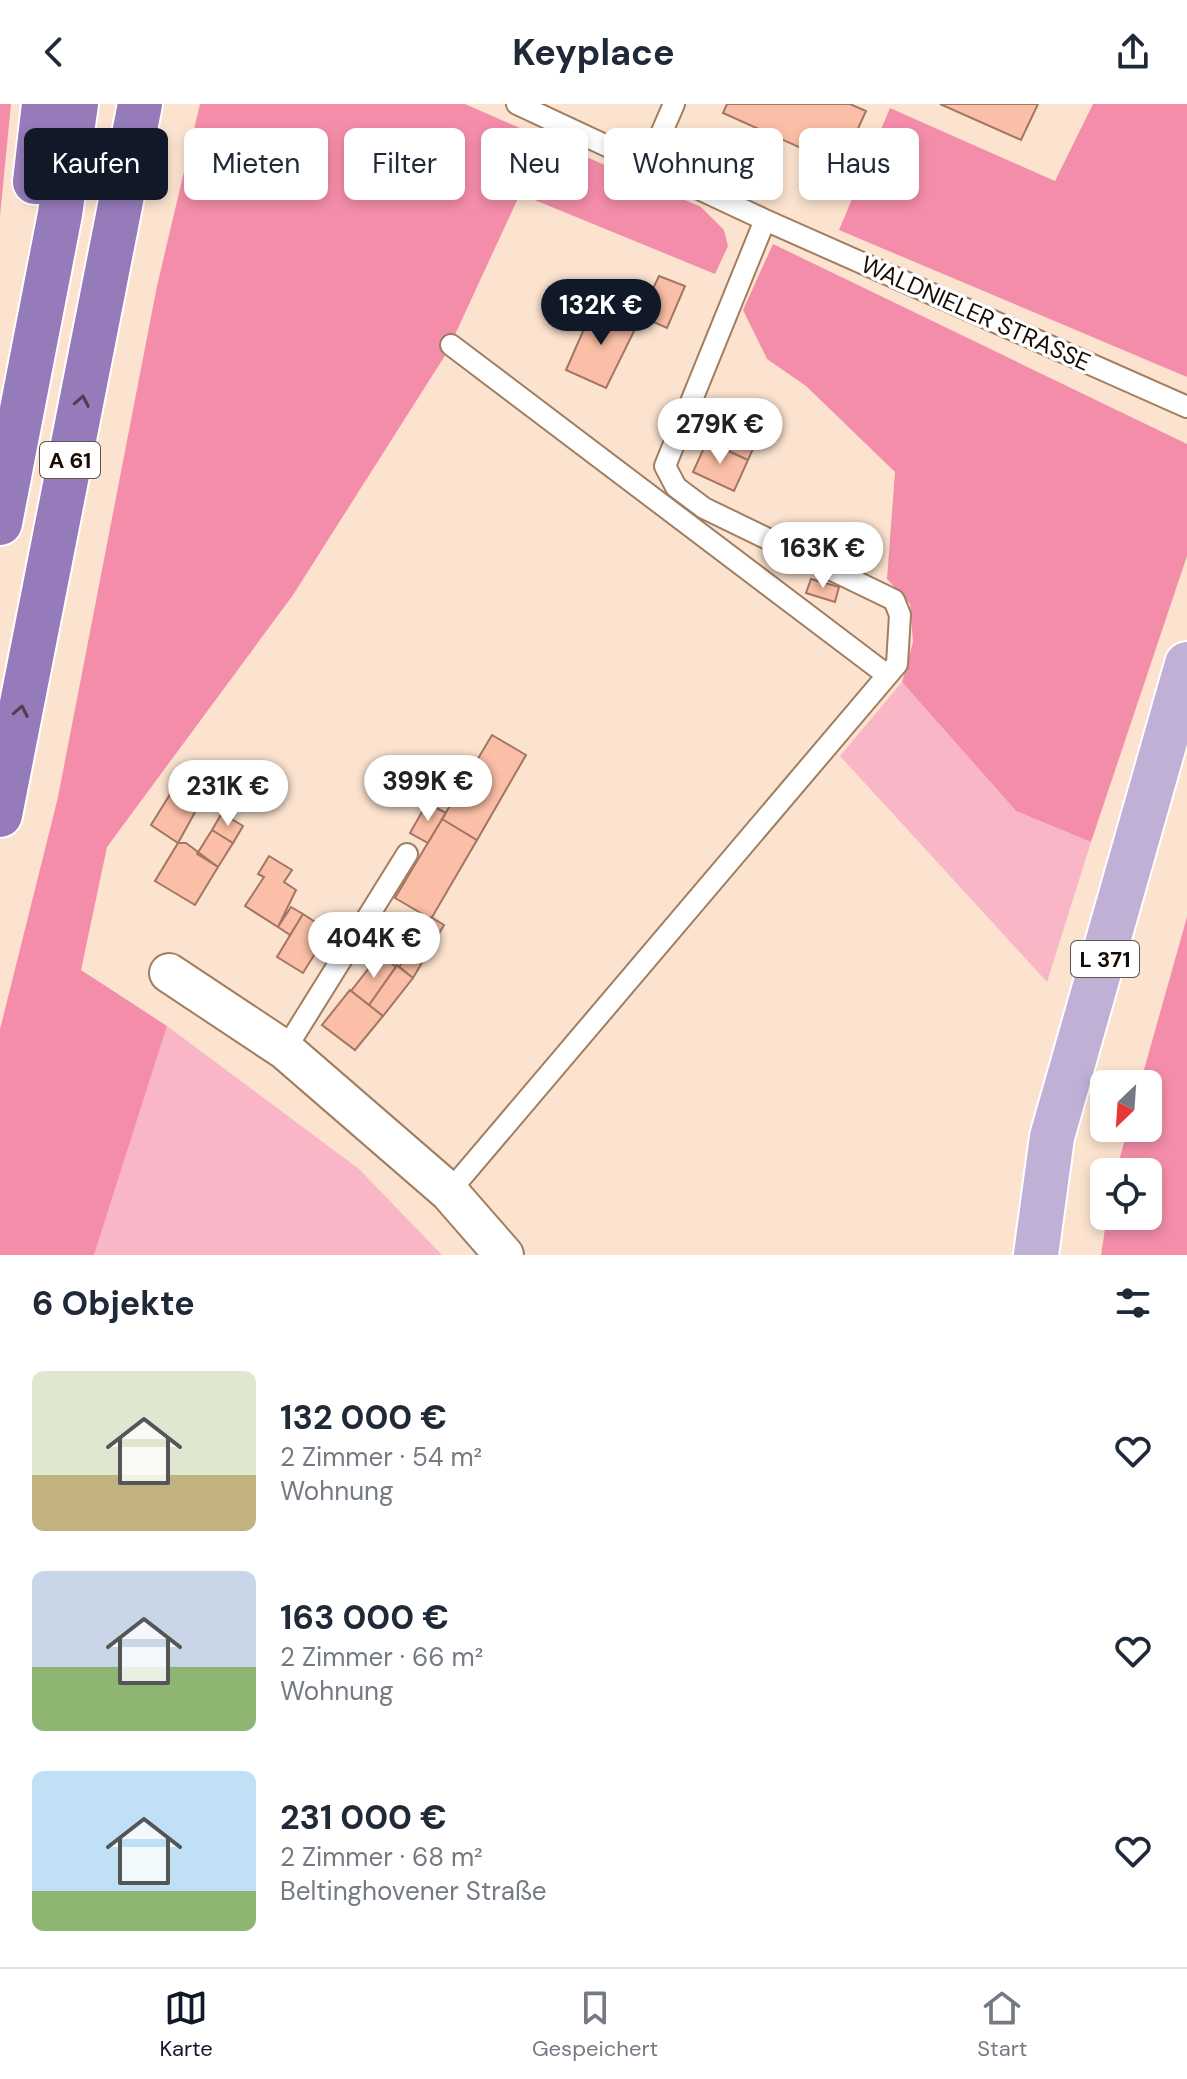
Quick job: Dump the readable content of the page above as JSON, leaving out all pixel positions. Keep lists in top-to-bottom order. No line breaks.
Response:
{"streets":{"highway":["A 61"],"main road":["L 371"],"lane":["WALDNIELER STRASSE"]},"north":"bottom left","page":{"header":"Keyplace","chip":["Kaufen","Mieten","Filter","Neu","Wohnung","Haus"],"price":["132K €","279K €","163K €","399K €","231K €","404K €"],"heading":"6 Objekte","list":[{"name":"132 000 €","note":"2 Zimmer · 54 m² · Wohnung"},{"name":"163 000 €","note":"2 Zimmer · 66 m² · Wohnung"},{"name":"231 000 €","note":"2 Zimmer · 68 m² · Beltinghovener Straße"}],"tabs":["Karte","Gespeichert","Start"]}}
